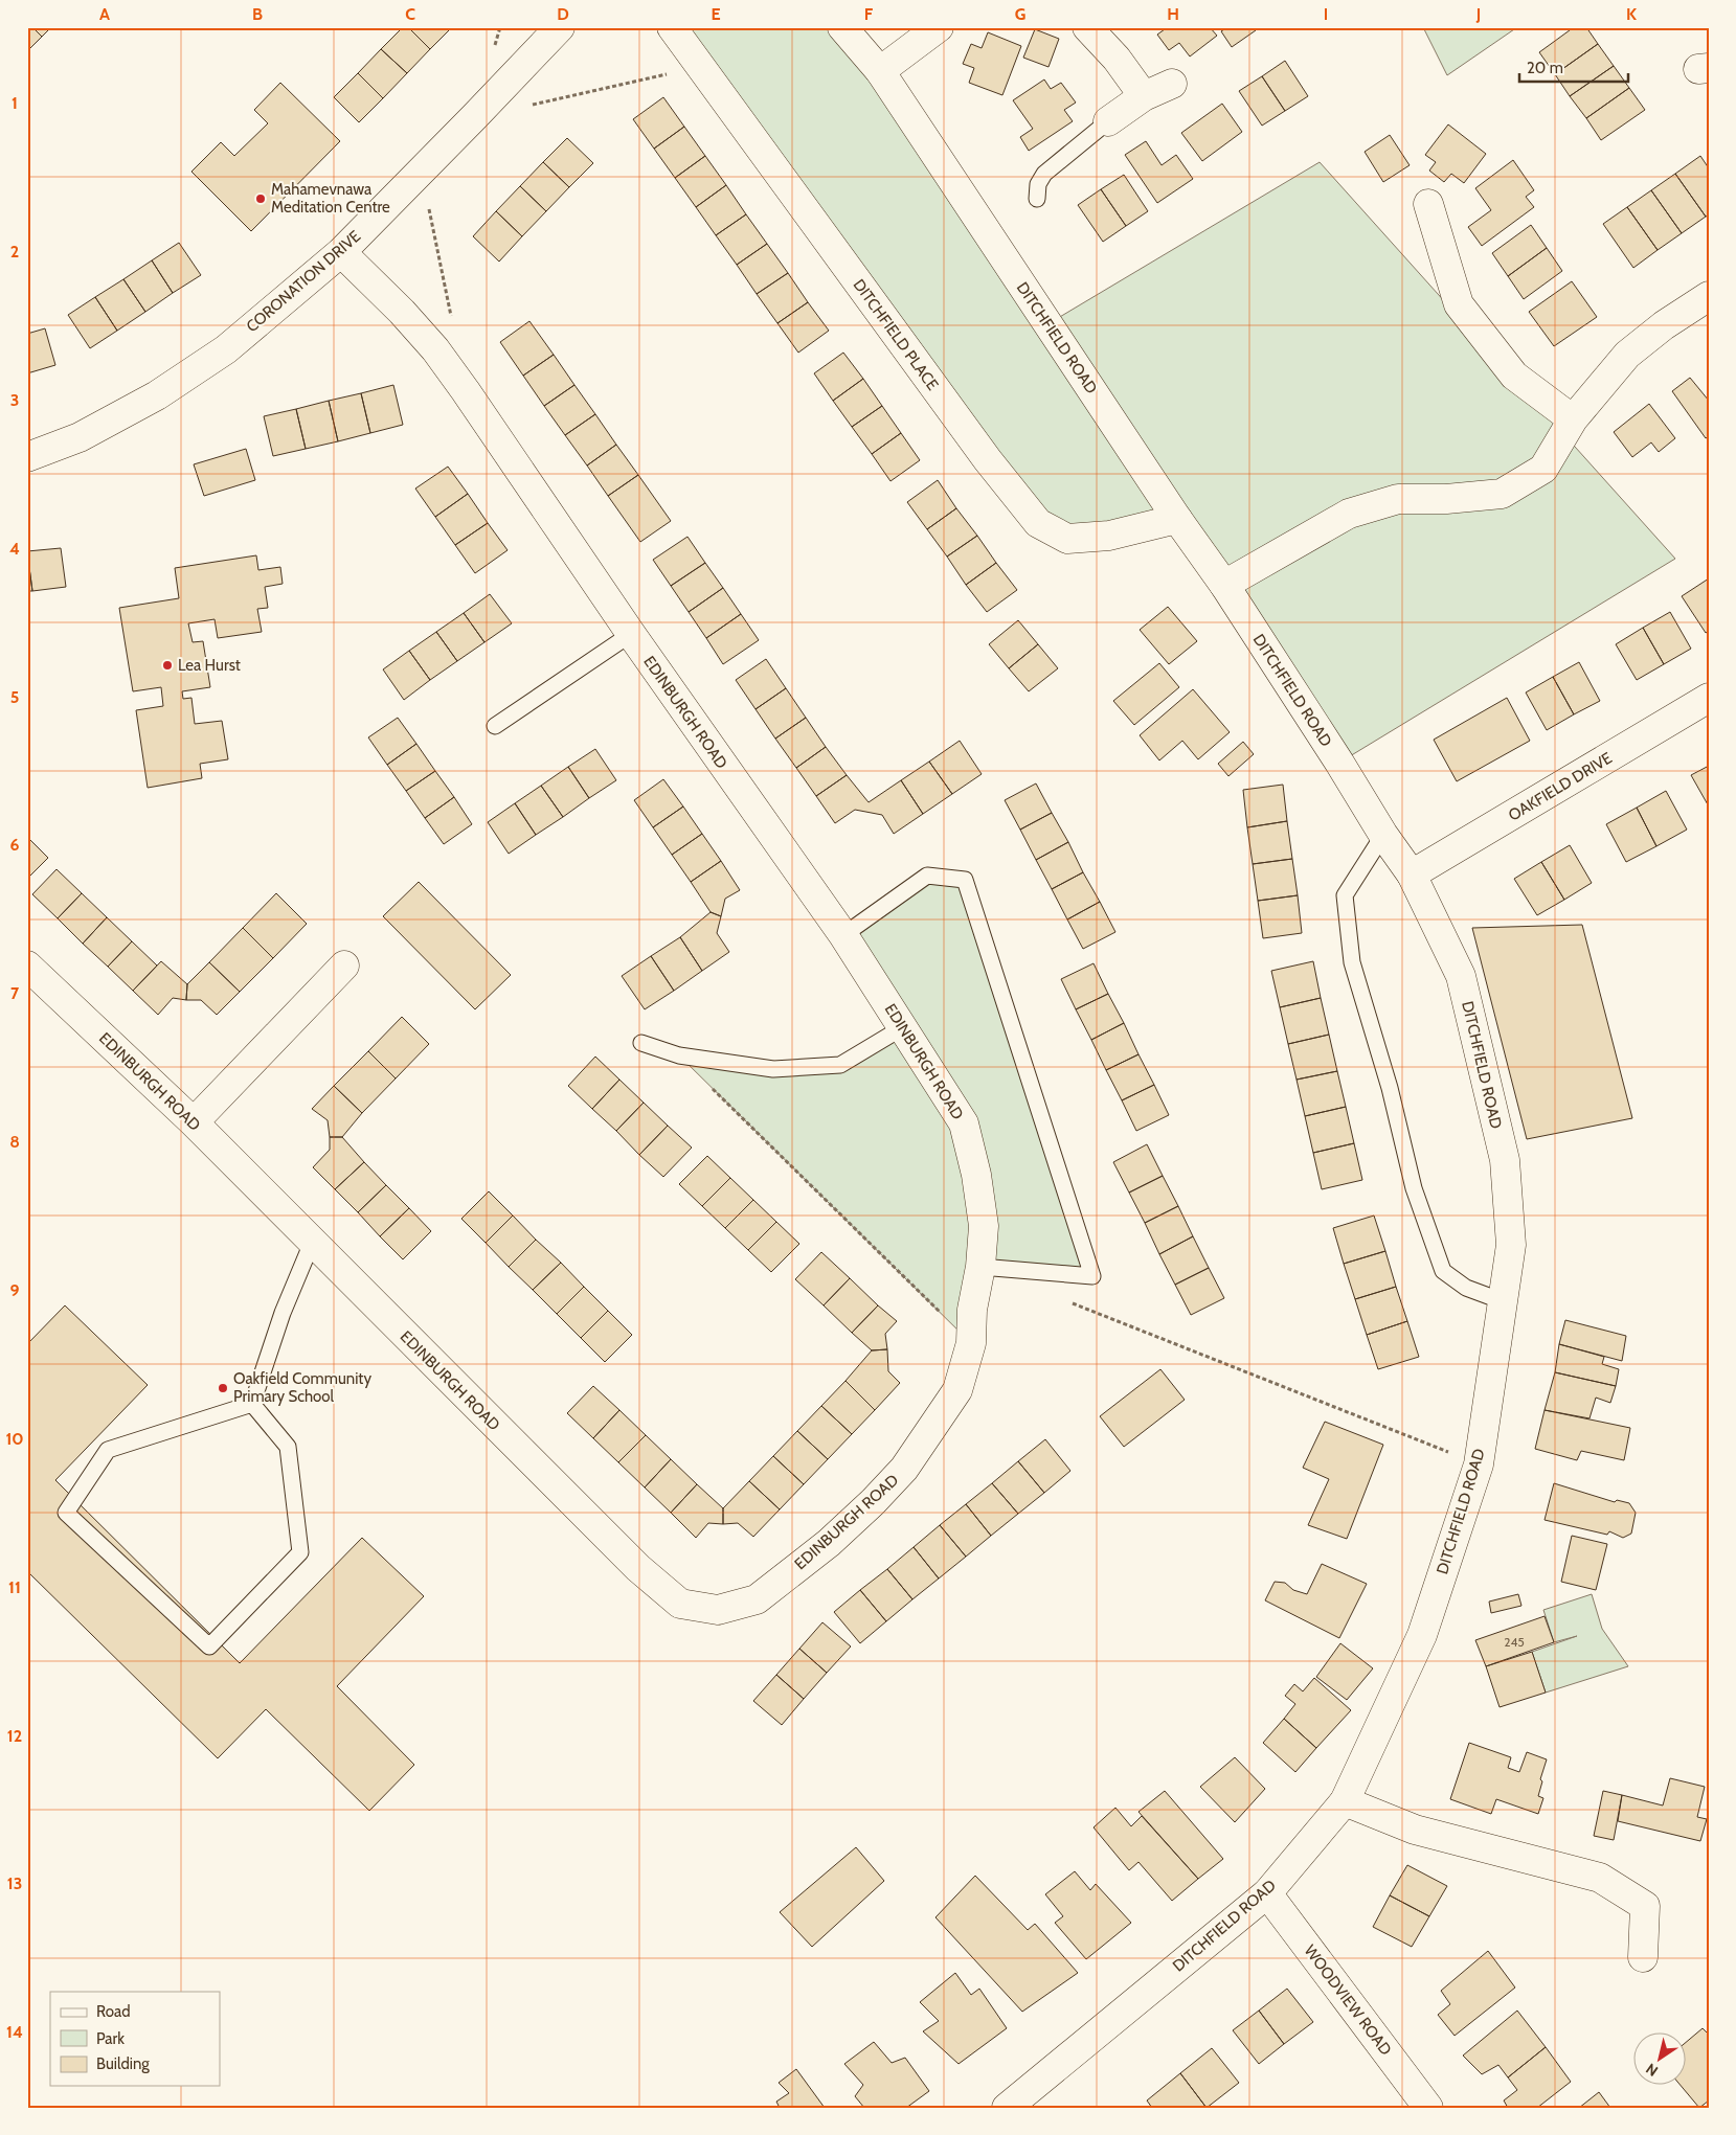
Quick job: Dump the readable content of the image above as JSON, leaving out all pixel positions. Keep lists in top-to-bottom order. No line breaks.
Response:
{"streets":{"street":["CORONATION DRIVE","DITCHFIELD PLACE","DITCHFIELD ROAD","EDINBURGH ROAD","OAKFIELD DRIVE","WOODVIEW ROAD"]},"crossings":[["CORONATION DRIVE","EDINBURGH ROAD"],["DITCHFIELD PLACE","DITCHFIELD ROAD"],["DITCHFIELD ROAD","OAKFIELD DRIVE"],["DITCHFIELD ROAD","WOODVIEW ROAD"]],"places":["Mahamevnawa Meditation Centre","Lea Hurst","Oakfield Community Primary School"],"house_numbers":["245"],"legend":["Road","Park","Building"],"scale_bar":"20 m","north":"bottom left","grid":{"columns":["A","B","C","D","E","F","G","H","I","J","K"],"rows":["1","2","3","4","5","6","7","8","9","10","11","12","13","14"]}}
